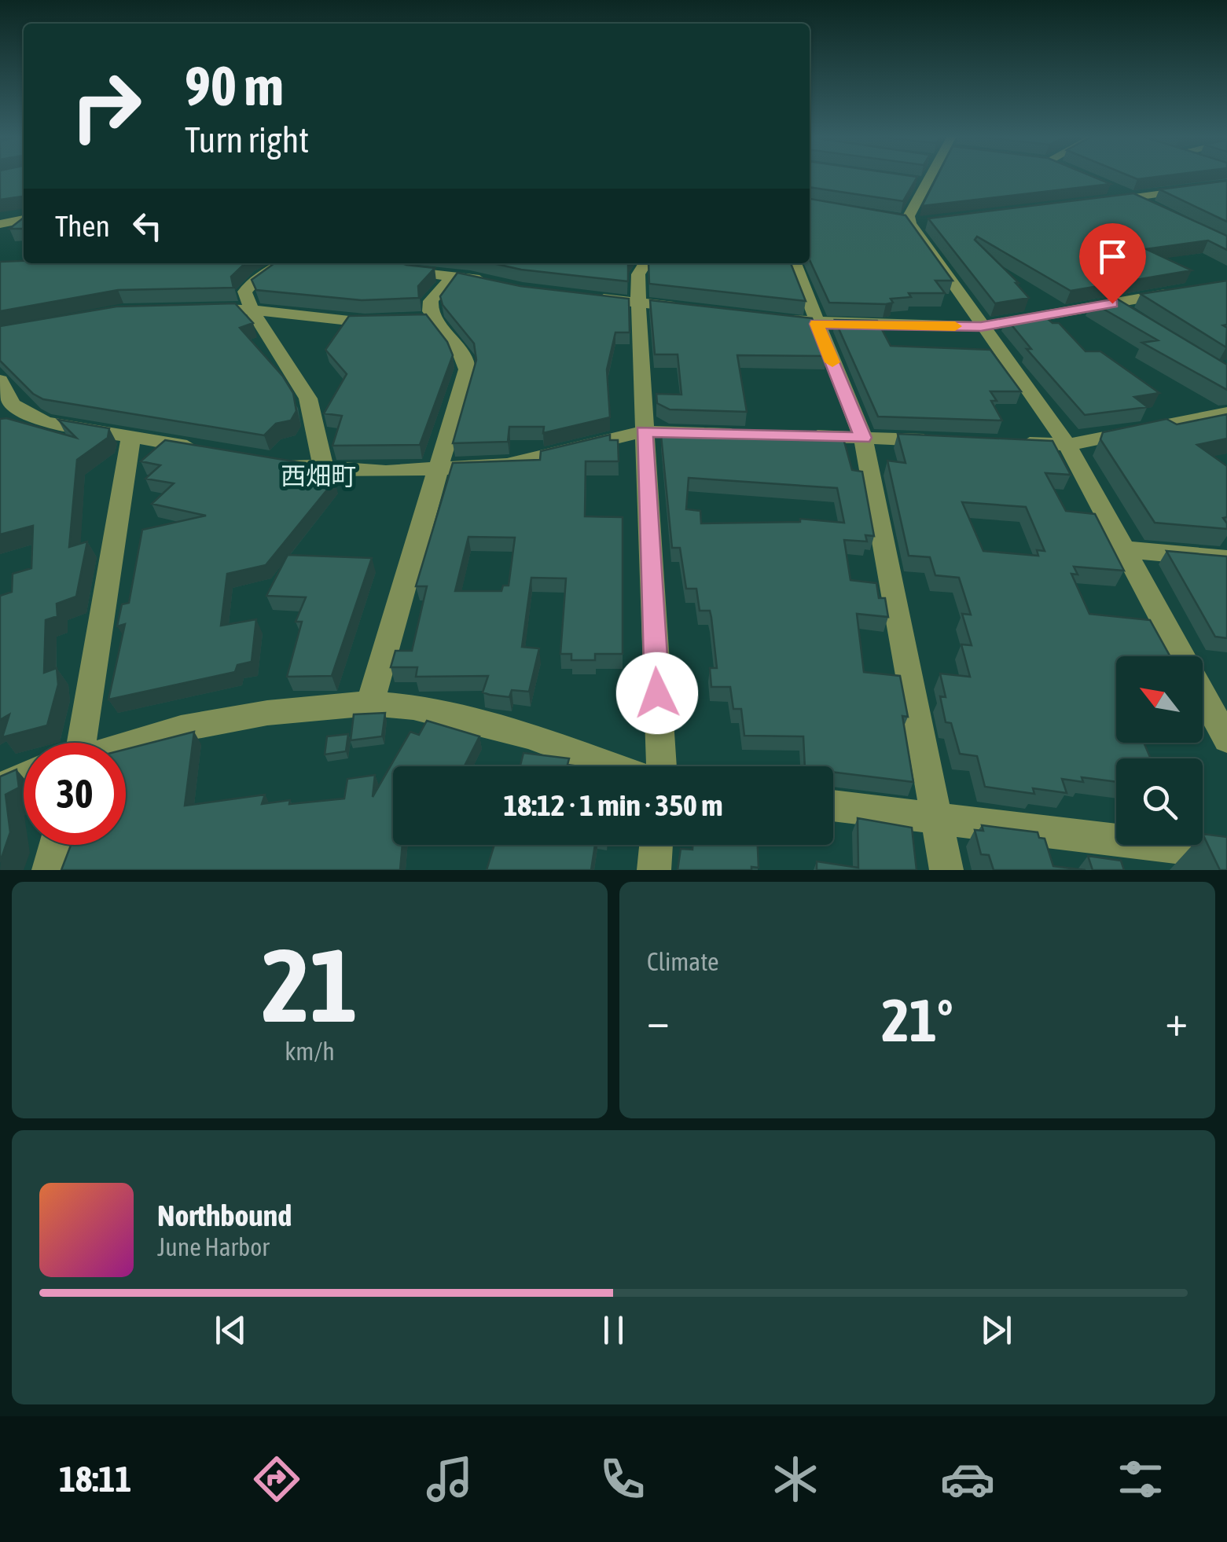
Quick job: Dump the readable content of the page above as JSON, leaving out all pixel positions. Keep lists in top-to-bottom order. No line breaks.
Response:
{"districts":["西畑町"],"north":"top left","page":{"turn":["90 m","Turn right"],"then":"Then","limit":"30","trip":"18:12 · 1 min · 350 m","tile":[["21","km/h"],"Climate"],"heat":["−","21°","+"],"song":["Northbound","June Harbor"],"tabs":"18:11"}}
